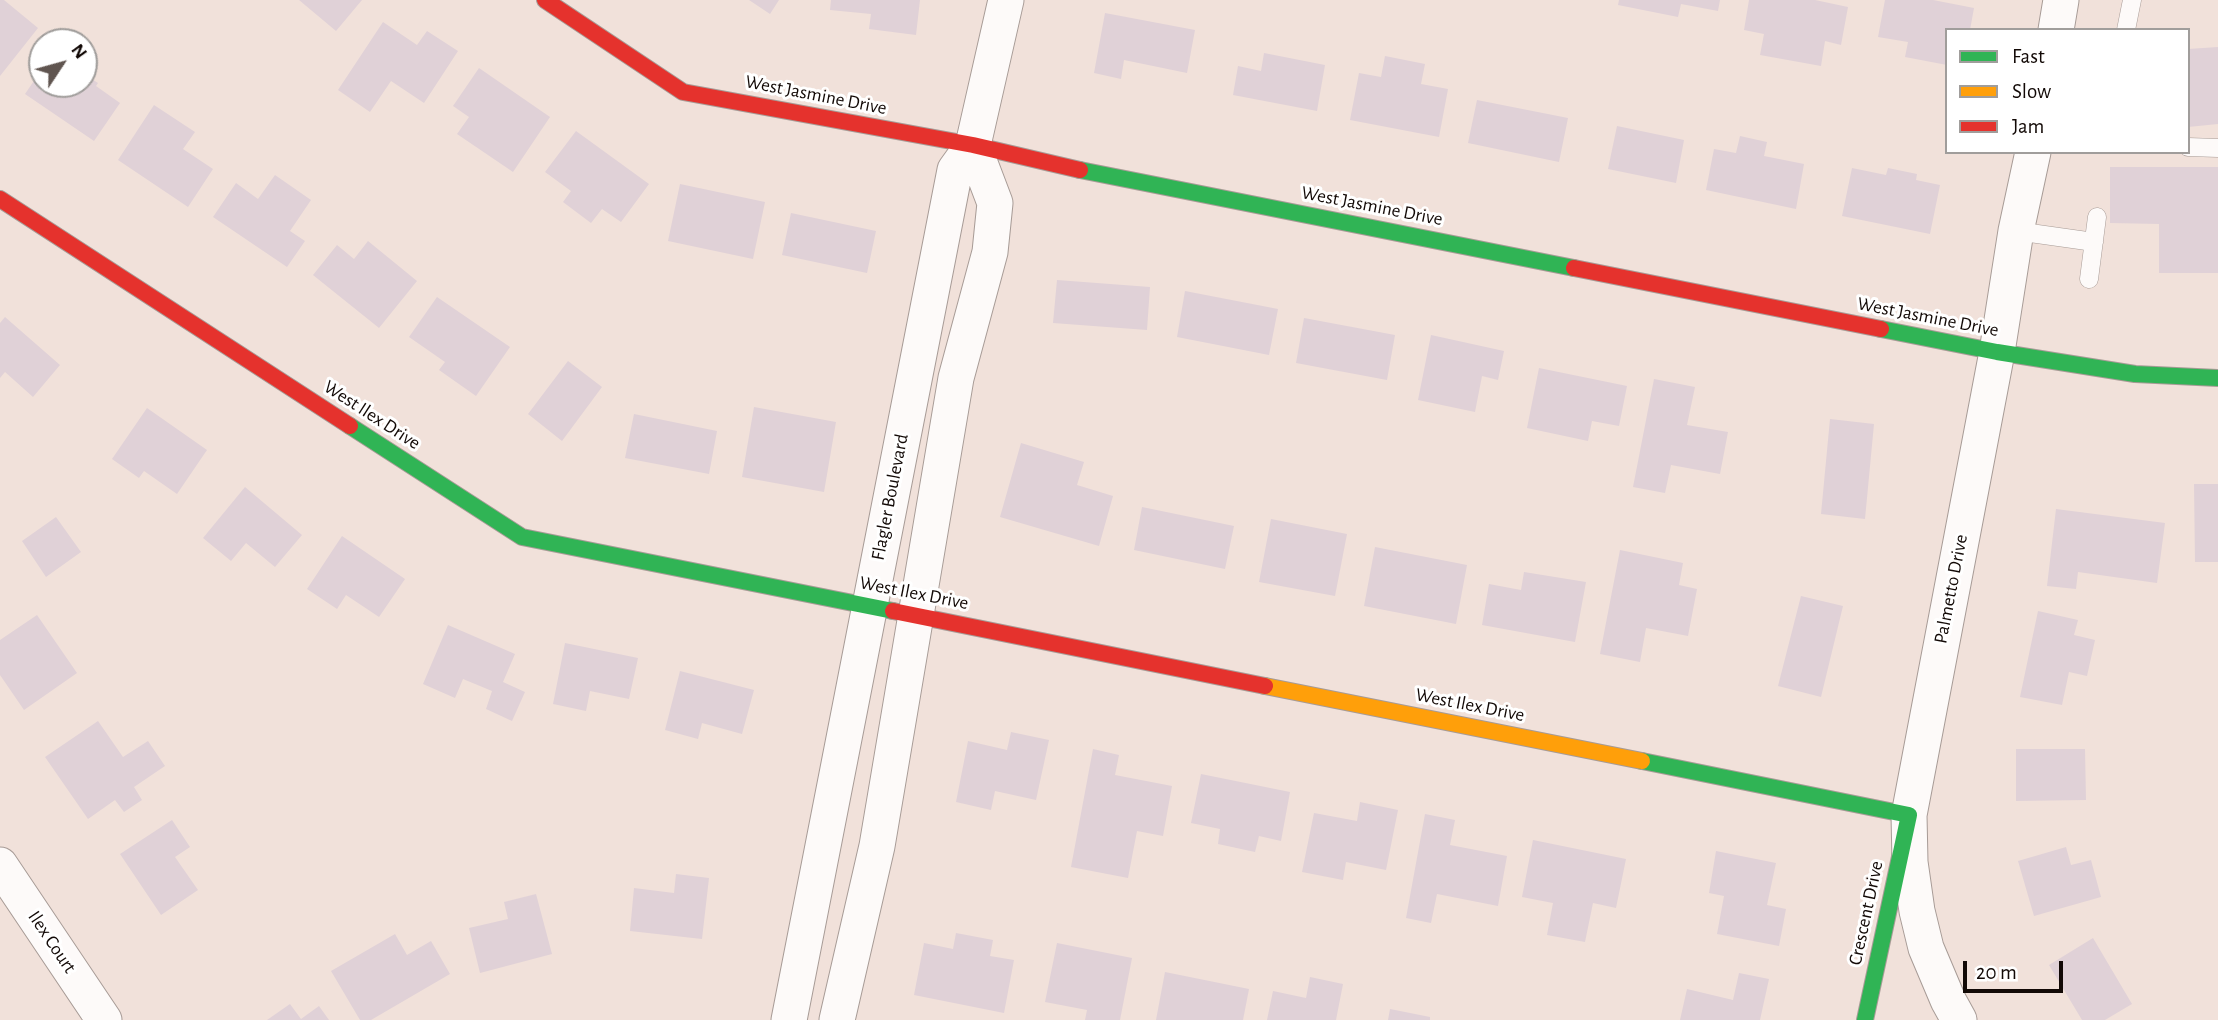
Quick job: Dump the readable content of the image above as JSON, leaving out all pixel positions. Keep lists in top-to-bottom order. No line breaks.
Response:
{"streets":{"street":["West Jasmine Drive","West Ilex Drive","Flagler Boulevard","Palmetto Drive","Crescent Drive","Ilex Court"]},"crossings":[["West Jasmine Drive","Flagler Boulevard"],["West Jasmine Drive","Palmetto Drive"],["West Ilex Drive","Flagler Boulevard"],["West Ilex Drive","Palmetto Drive"],["West Ilex Drive","Crescent Drive"],["Palmetto Drive","Crescent Drive"]],"legend":["Fast","Slow","Jam"],"scale_bar":"20 m","north":"top right"}
